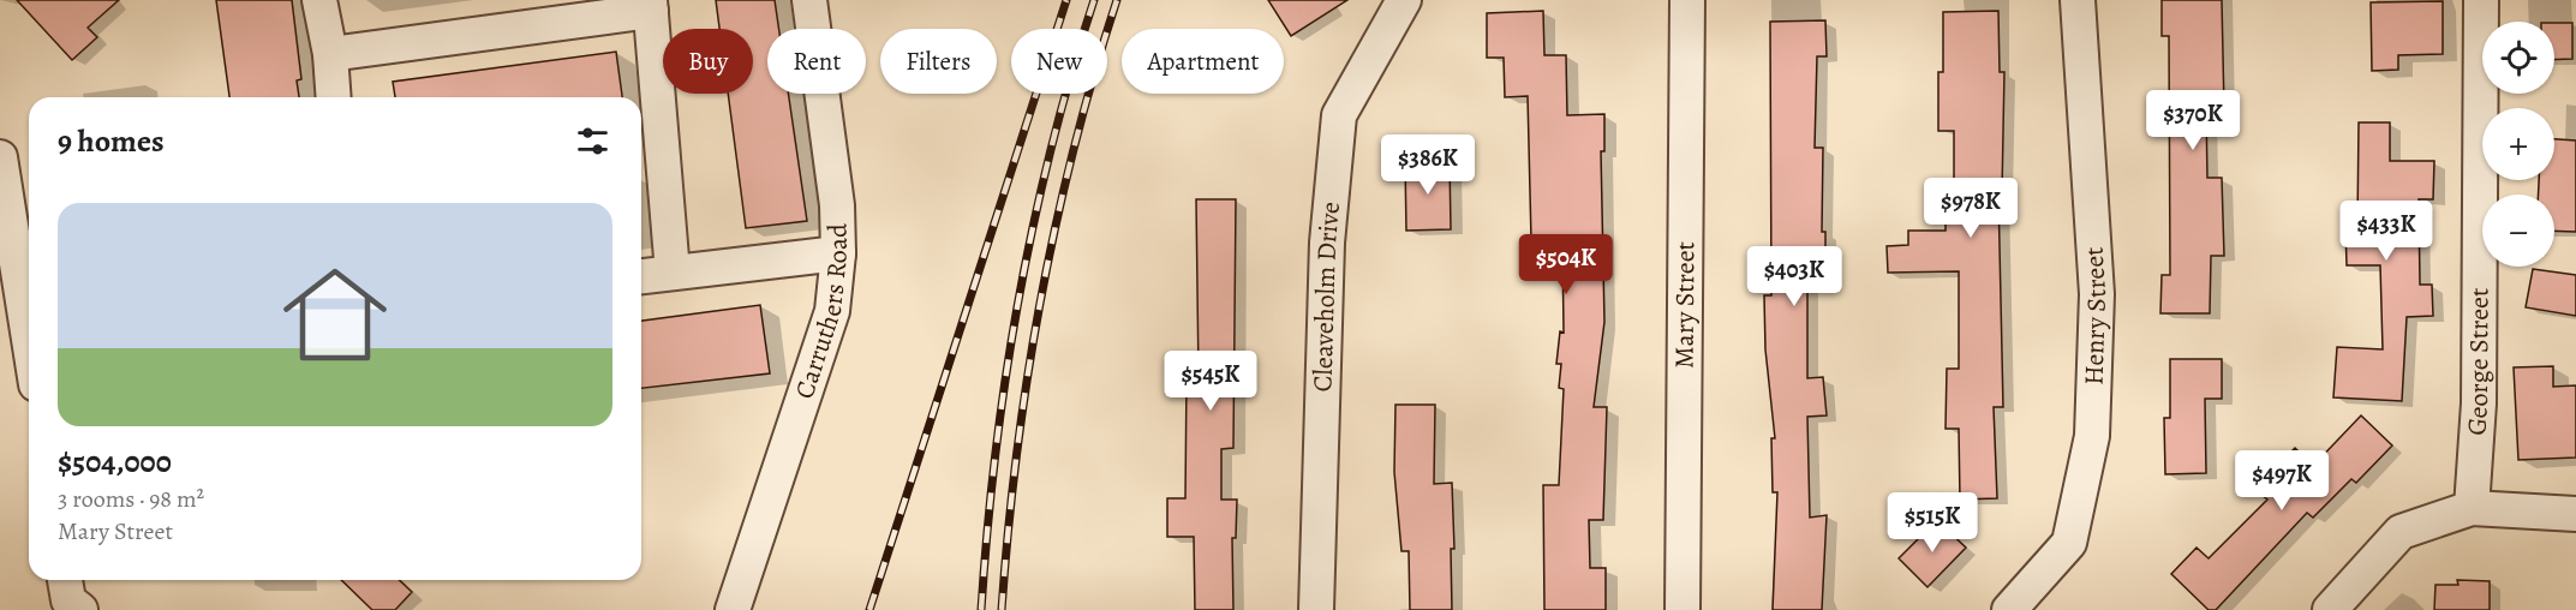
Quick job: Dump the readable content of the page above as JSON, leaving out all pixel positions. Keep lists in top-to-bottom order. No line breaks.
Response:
{"streets":{"street":["Cleaveholm Drive","Mary Street","Carruthers Road","Henry Street","George Street"]},"page":{"map_buttons":["+","−"],"chip":["Buy","Rent","Filters","New","Apartment"],"price":["$370K","$386K","$978K","$433K","$504K","$403K","$545K","$497K","$515K"],"heading":"9 homes","list":[{"name":"$504,000","note":"3 rooms · 98 m² · Mary Street"}]}}
